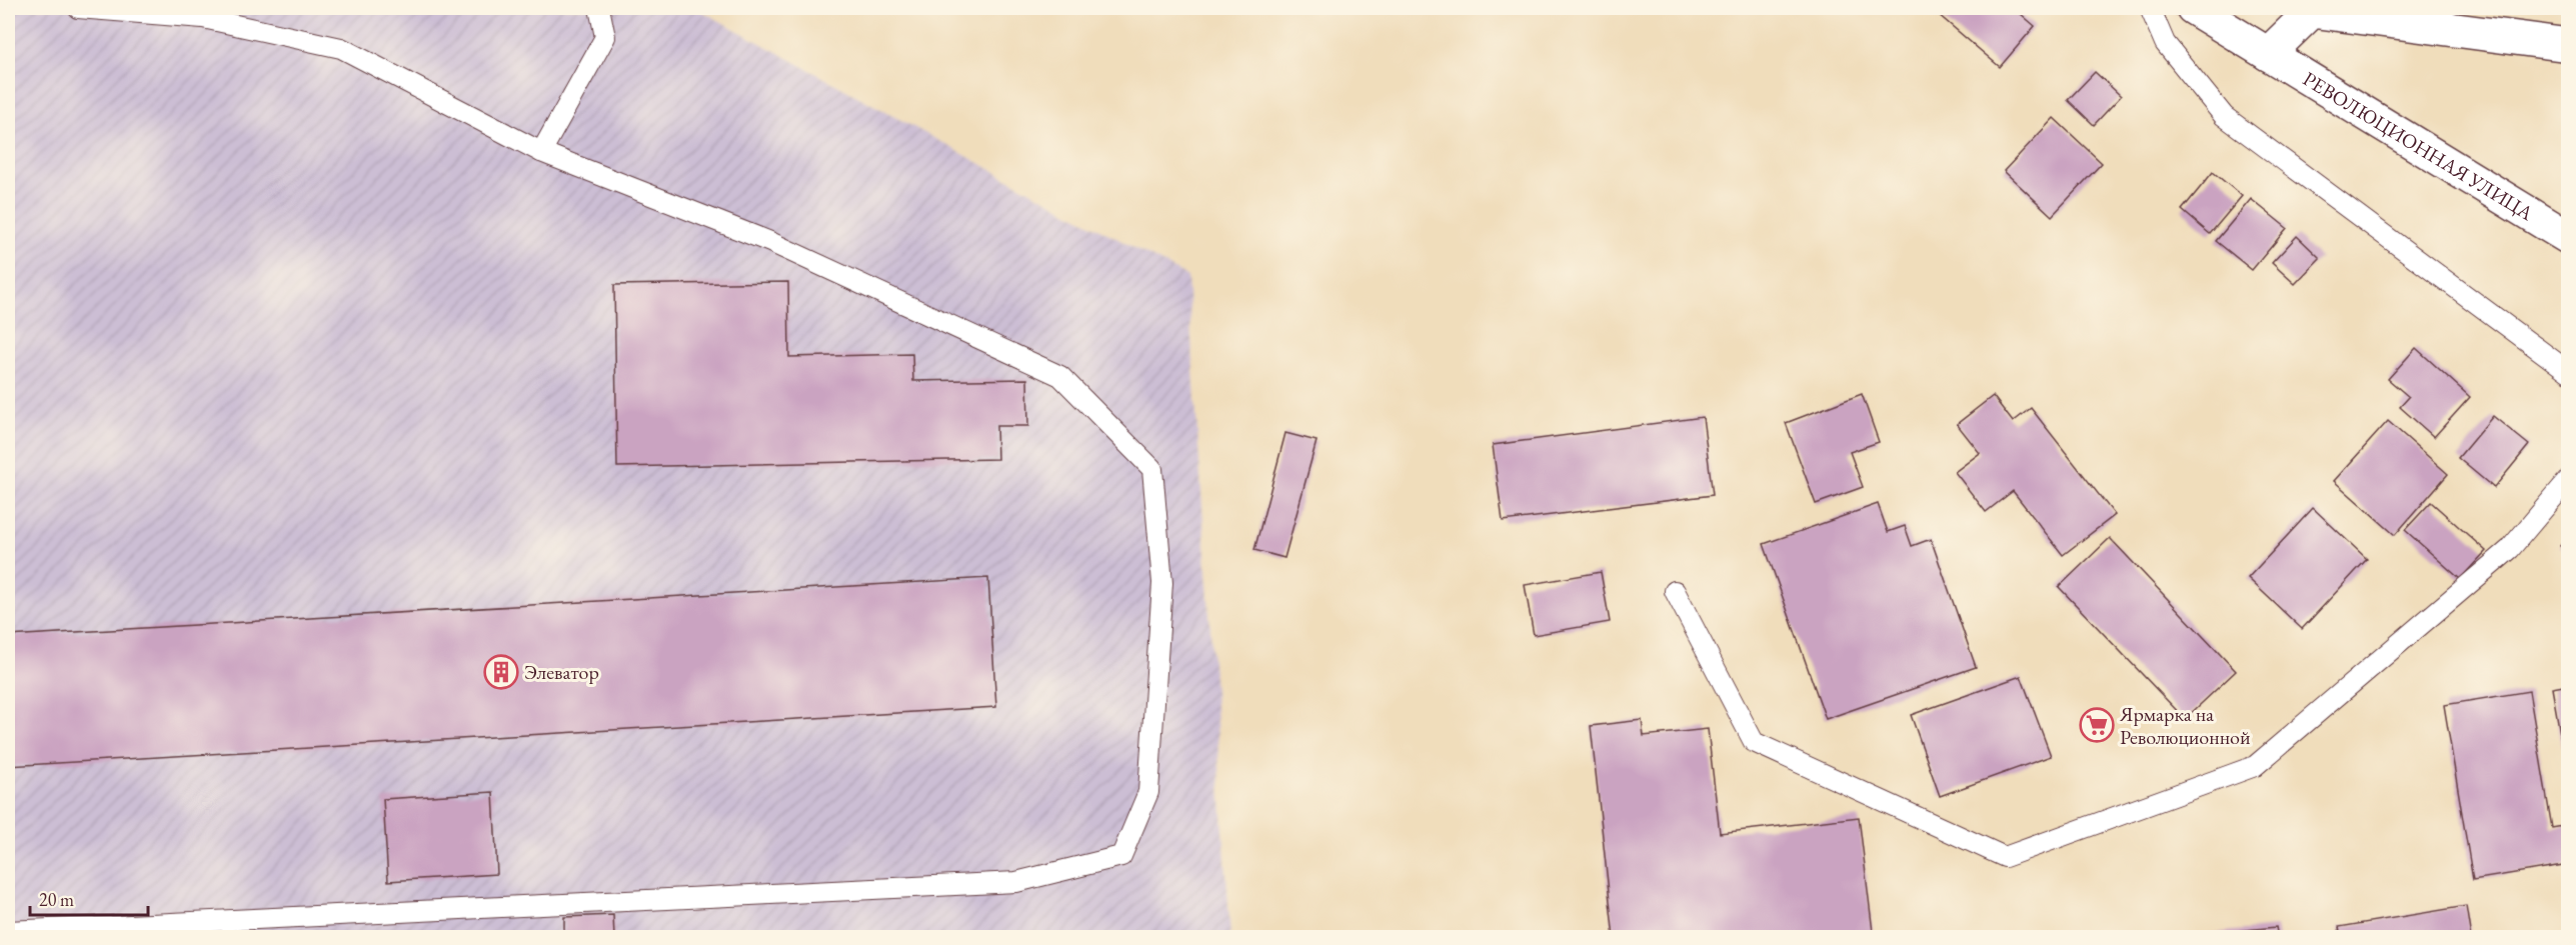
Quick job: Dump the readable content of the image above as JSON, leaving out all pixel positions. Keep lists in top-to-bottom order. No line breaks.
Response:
{"streets":{"main road":["РЕВОЛЮЦИОННАЯ УЛИЦА"]},"places":{"building":["Элеватор"],"supermarket":["Ярмарка на Революционной"]},"scale_bar":"20 m"}
